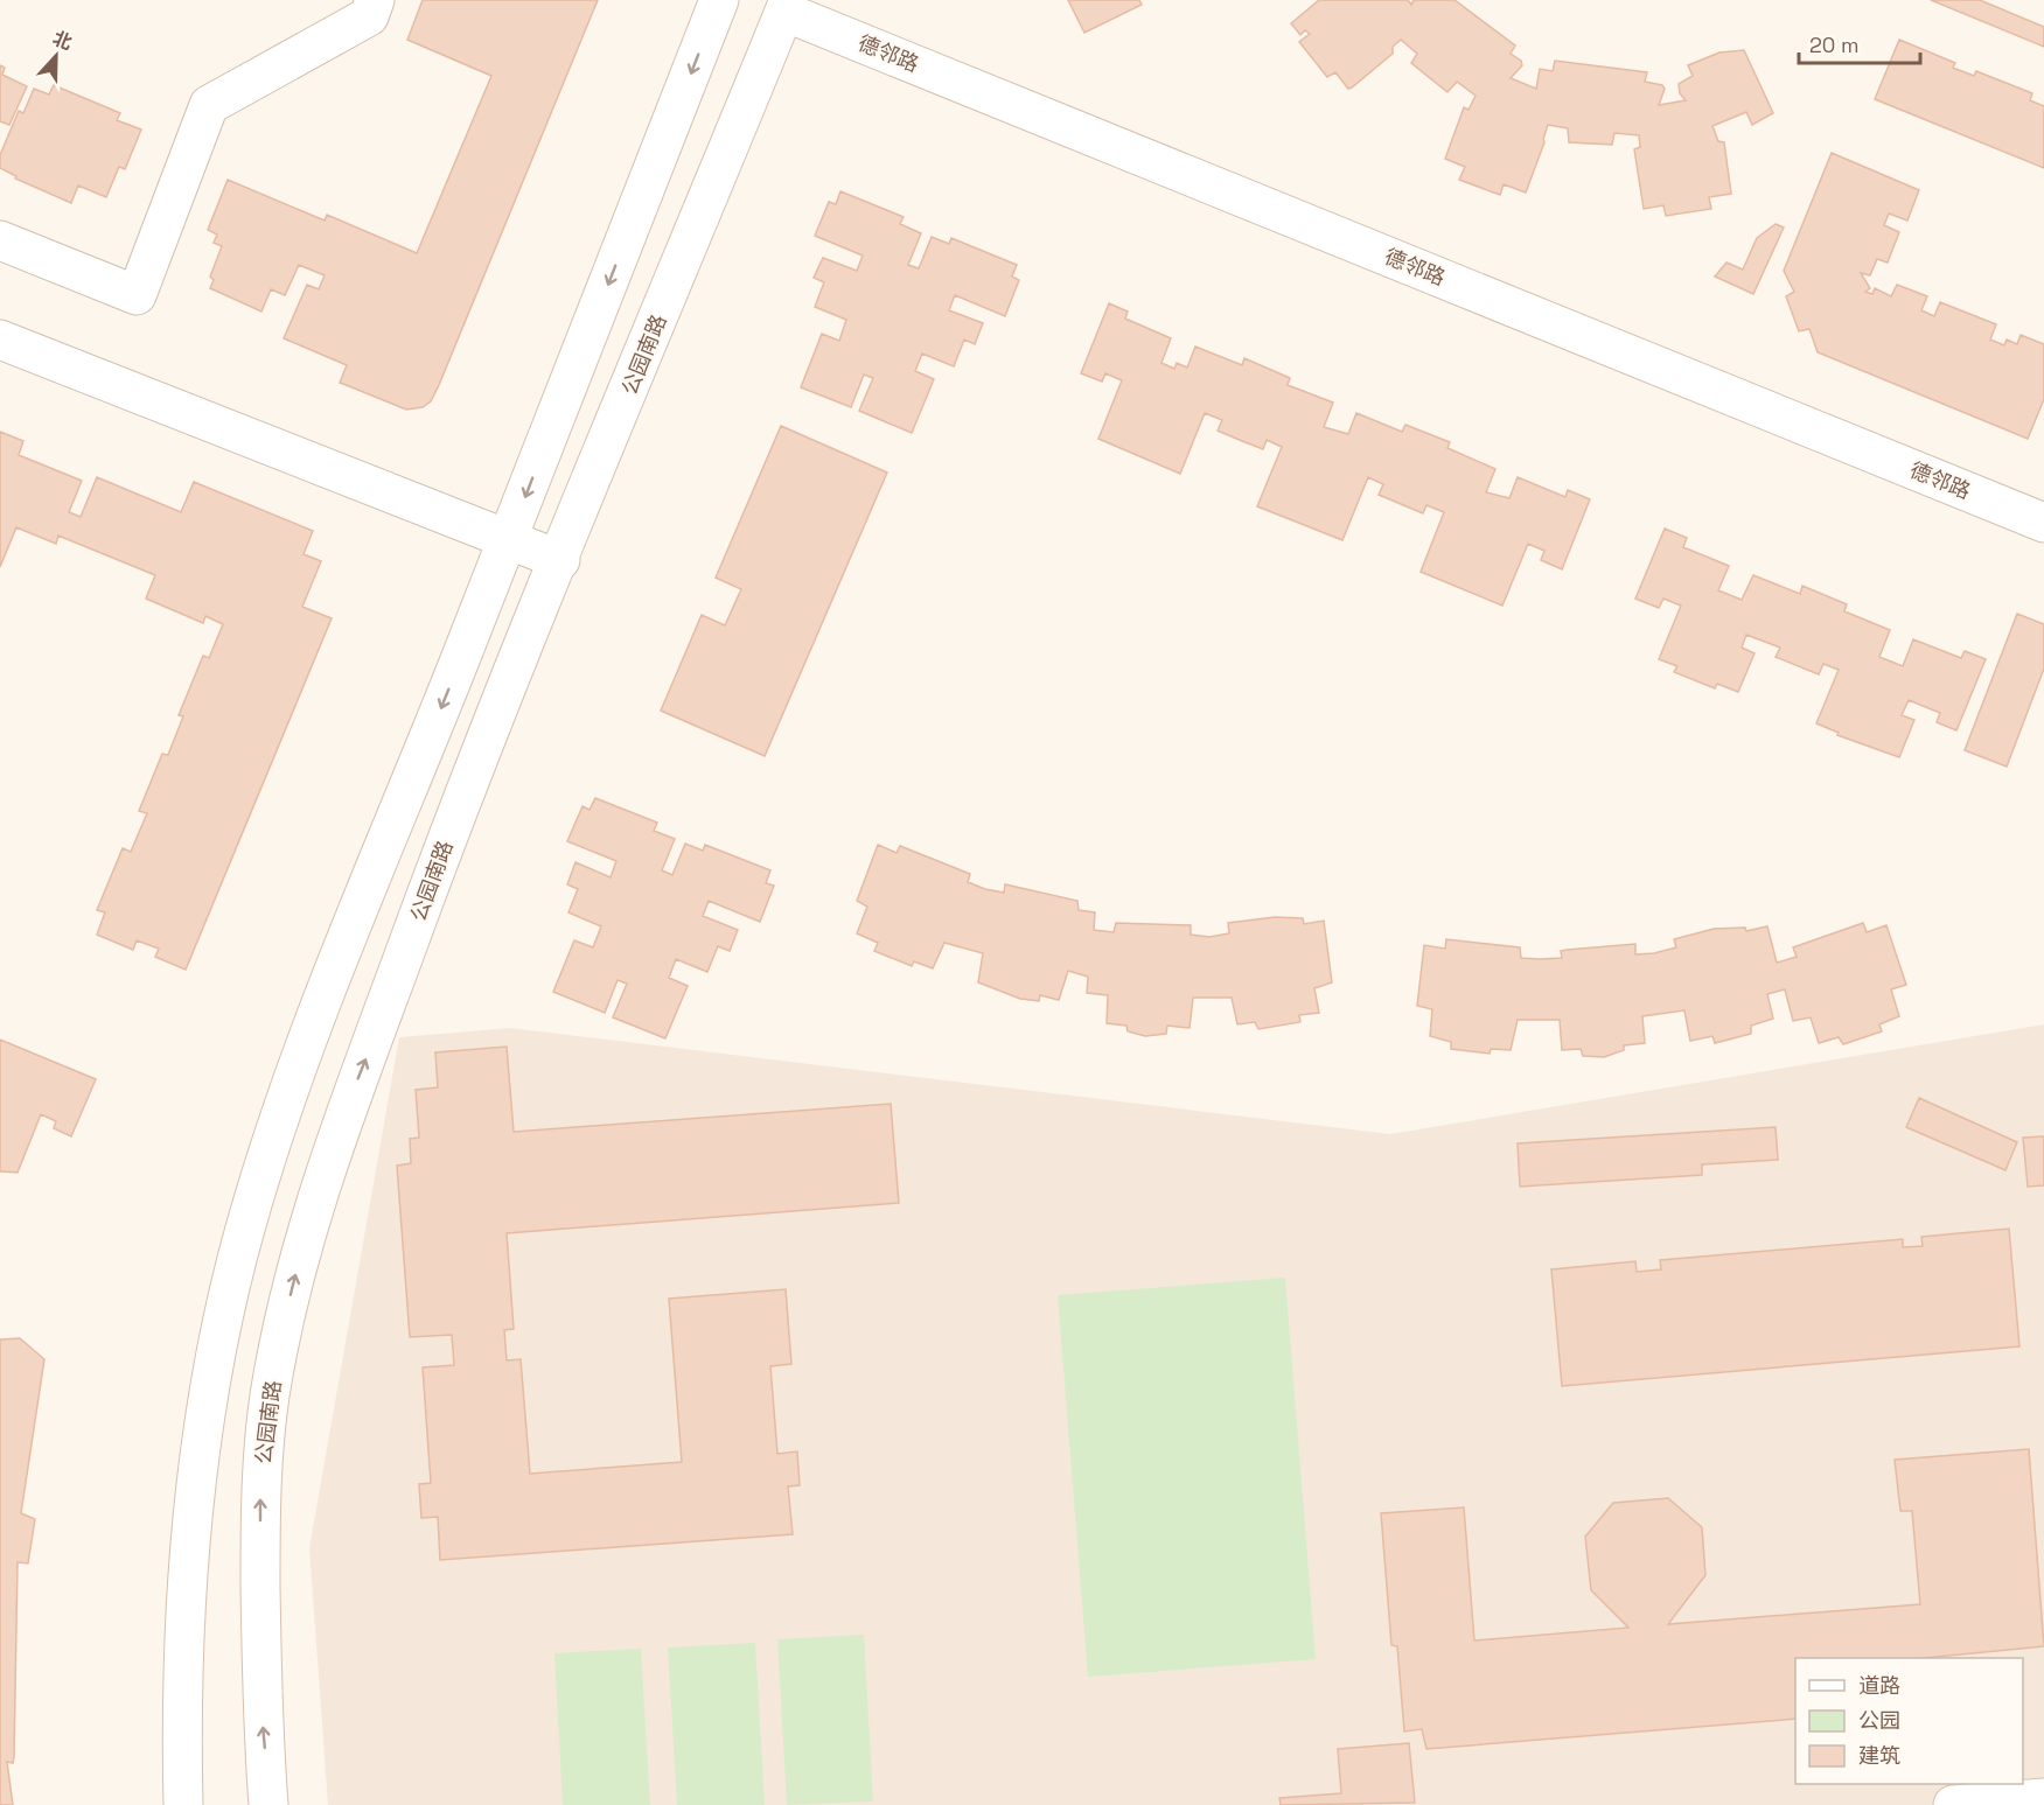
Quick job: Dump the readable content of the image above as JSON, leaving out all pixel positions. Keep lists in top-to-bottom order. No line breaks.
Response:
{"streets":{"main road":["德邻路","公园南路"]},"crossings":[["德邻路","公园南路"]],"legend":["道路","公园","建筑"],"scale_bar":"20 m","north":"top"}
